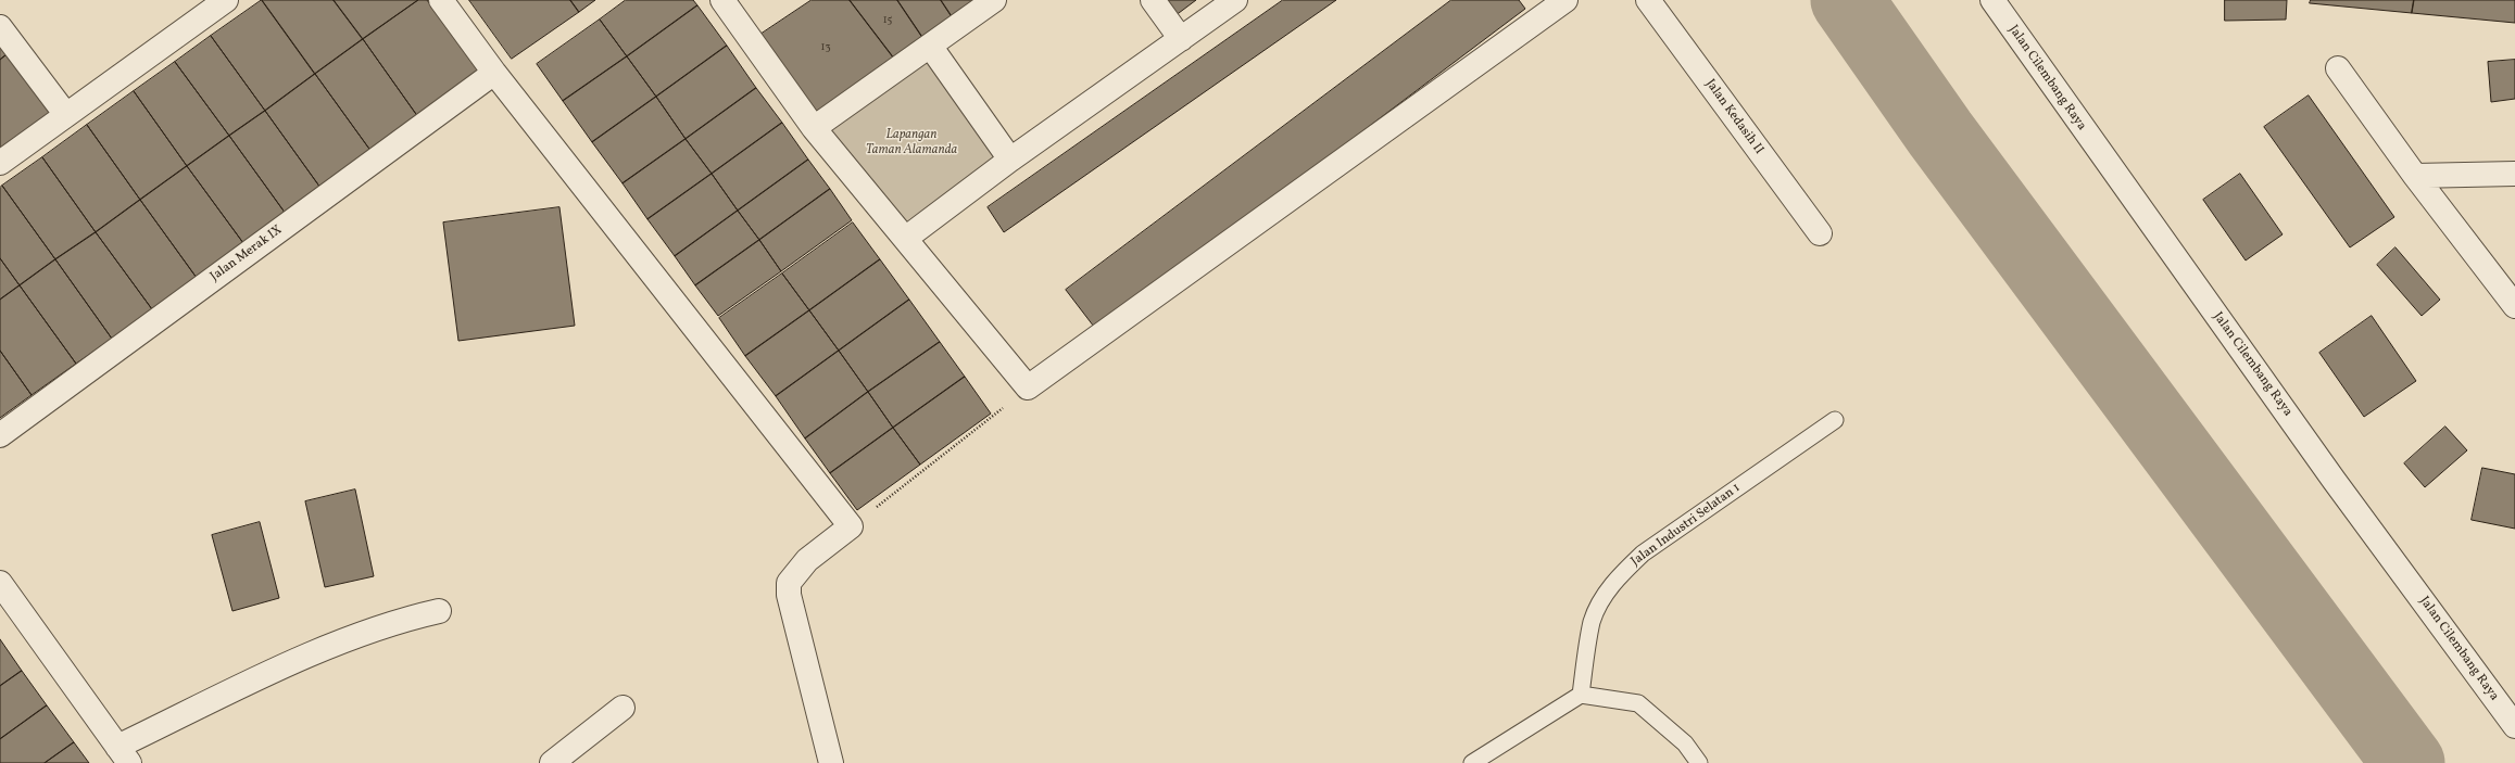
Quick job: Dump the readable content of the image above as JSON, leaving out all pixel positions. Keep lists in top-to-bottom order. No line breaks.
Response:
{"streets":{"street":["Jalan Cilembang Raya","Jalan Kedasih II","Jalan Merak IX"],"lane":["Jalan Industri Selatan 1"]},"parks":["Lapangan Taman Alamanda"],"house_numbers":["15","13"]}
